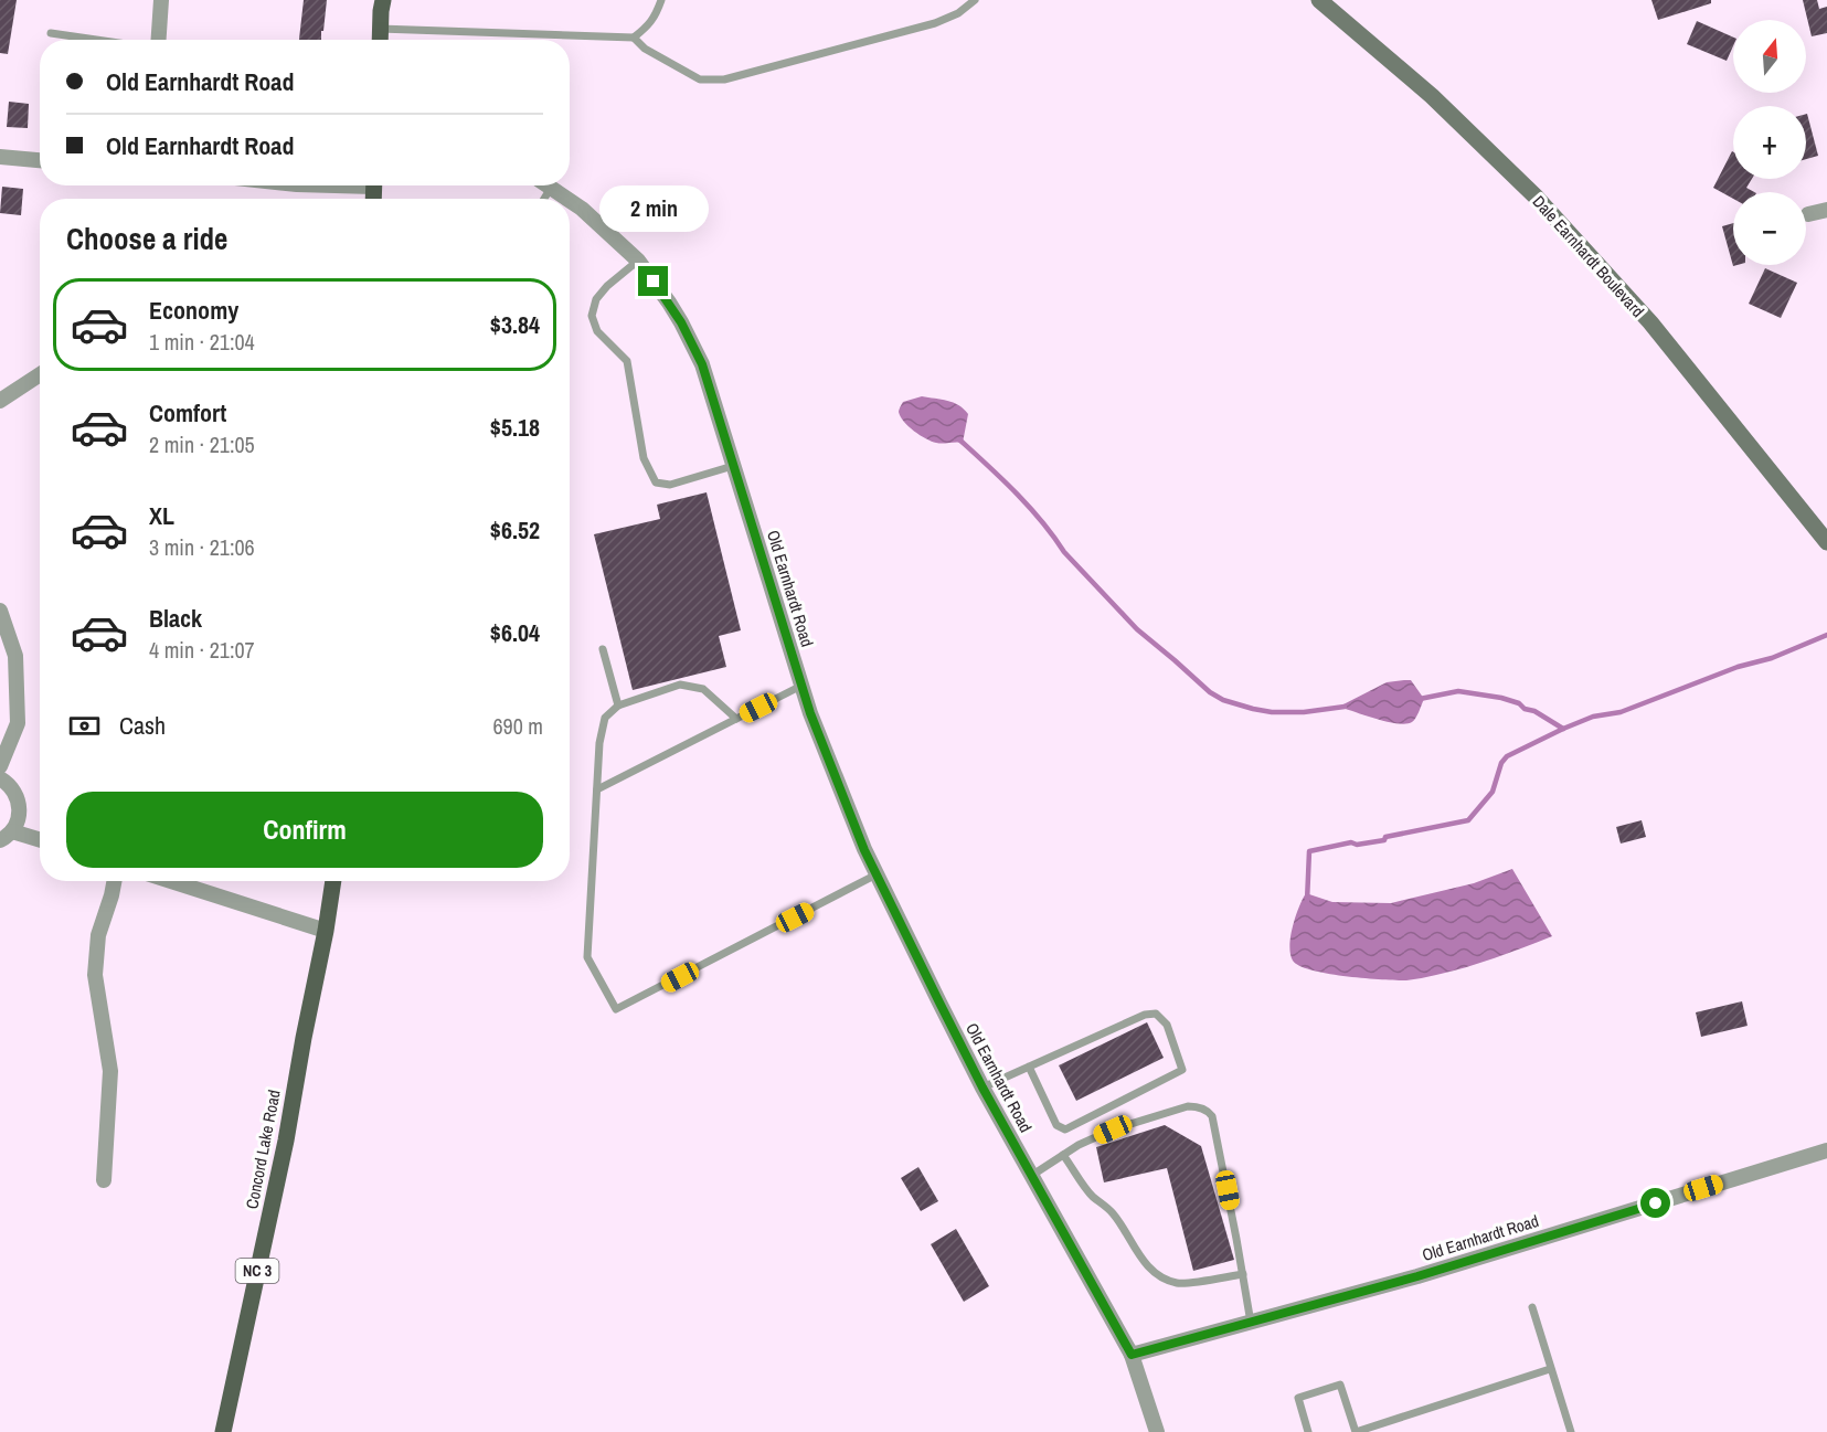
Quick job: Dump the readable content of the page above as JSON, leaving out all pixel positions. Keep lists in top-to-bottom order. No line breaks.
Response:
{"streets":{"main road":["Dale Earnhardt Boulevard","Concord Lake Road","NC 3"],"street":["Old Earnhardt Road"]},"north":"top","page":{"map_buttons":["+","−"],"banner":["Old Earnhardt Road","Old Earnhardt Road"],"bubble":"2 min","heading":"Choose a ride","list":[{"name":"Economy","note":"1 min · 21:04","value":"$3.84"},{"name":"Comfort","note":"2 min · 21:05","value":"$5.18"},{"name":"XL","note":"3 min · 21:06","value":"$6.52"},{"name":"Black","note":"4 min · 21:07","value":"$6.04"}],"pay":["Cash","690 m"],"buttons":"Confirm"}}
